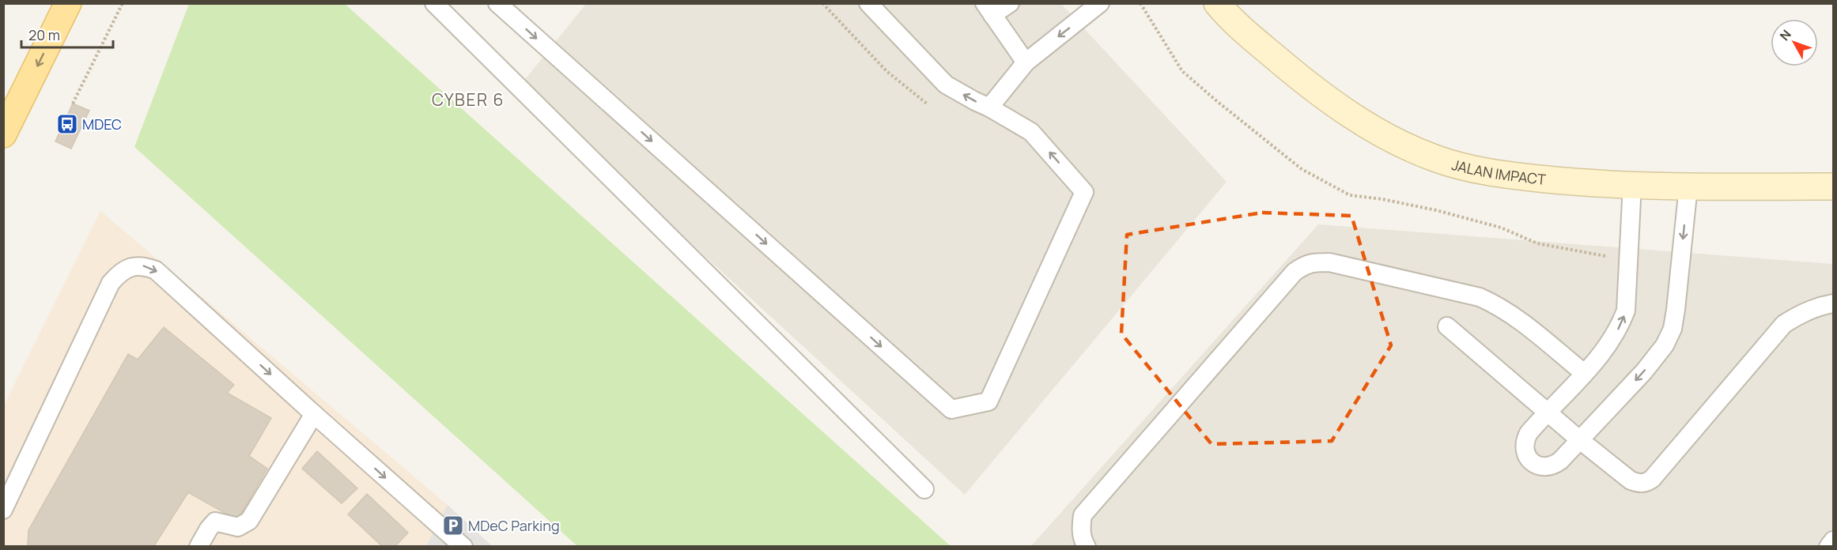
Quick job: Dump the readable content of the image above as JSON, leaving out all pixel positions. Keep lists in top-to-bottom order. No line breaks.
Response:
{"streets":{"street":["JALAN IMPACT"]},"districts":["CYBER 6"],"places":{"bus stop":["MDEC"],"parking":["MDeC Parking"]},"scale_bar":"20 m","north":"top left"}
